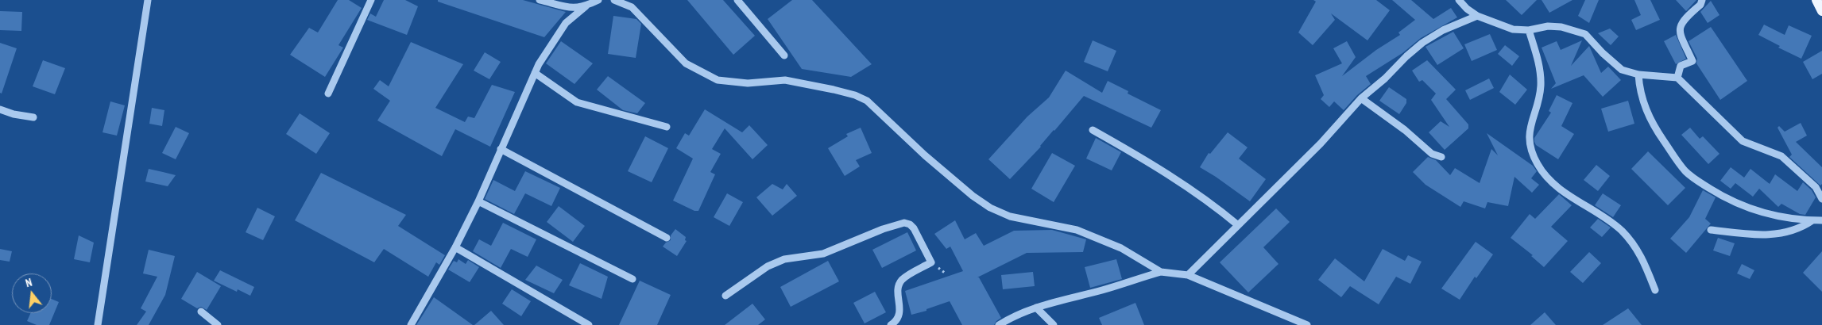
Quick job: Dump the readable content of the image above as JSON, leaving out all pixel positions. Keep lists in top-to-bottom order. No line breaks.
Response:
{"north":"top"}
